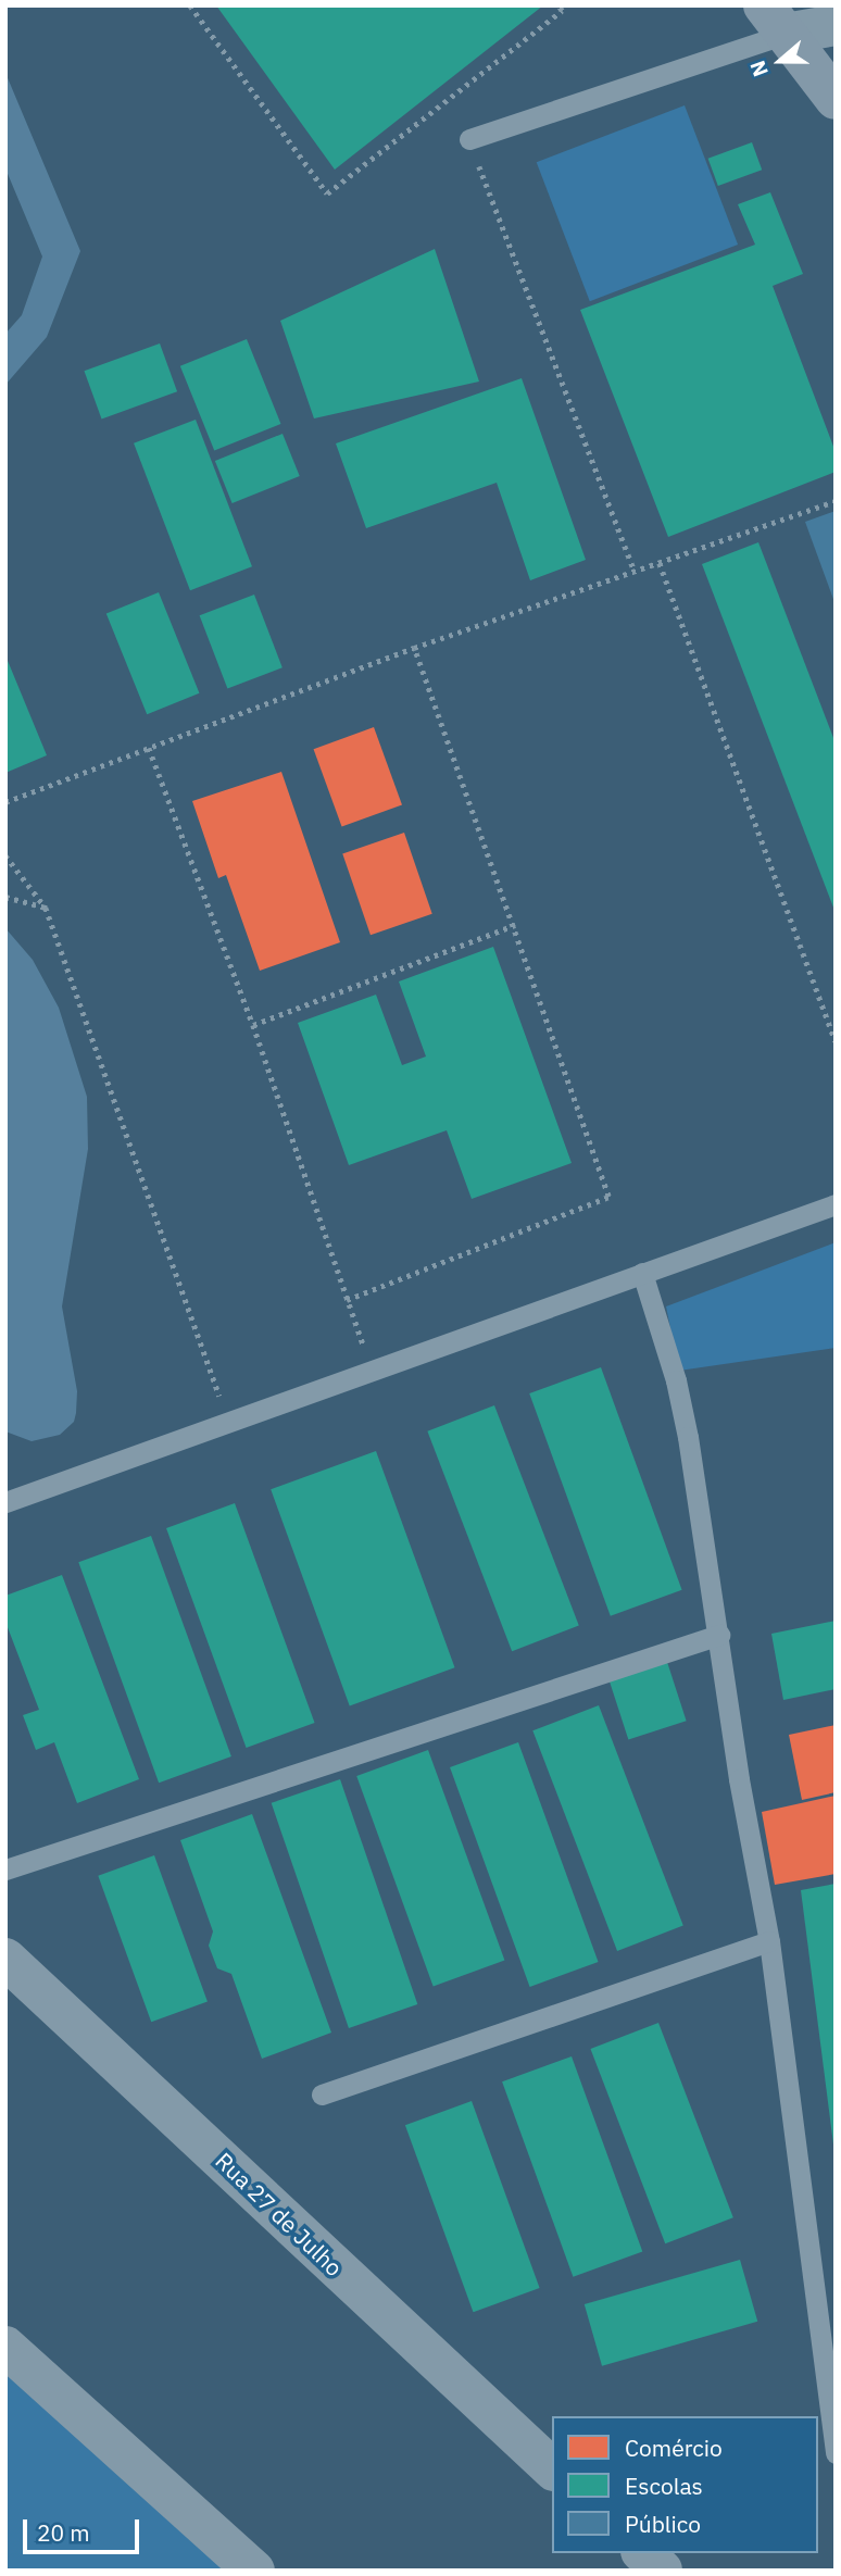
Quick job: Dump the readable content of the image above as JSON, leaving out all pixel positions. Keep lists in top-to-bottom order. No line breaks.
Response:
{"streets":{"street":["Rua 27 de Julho"]},"legend":["Comércio","Escolas","Público"],"scale_bar":"20 m","north":"left"}
